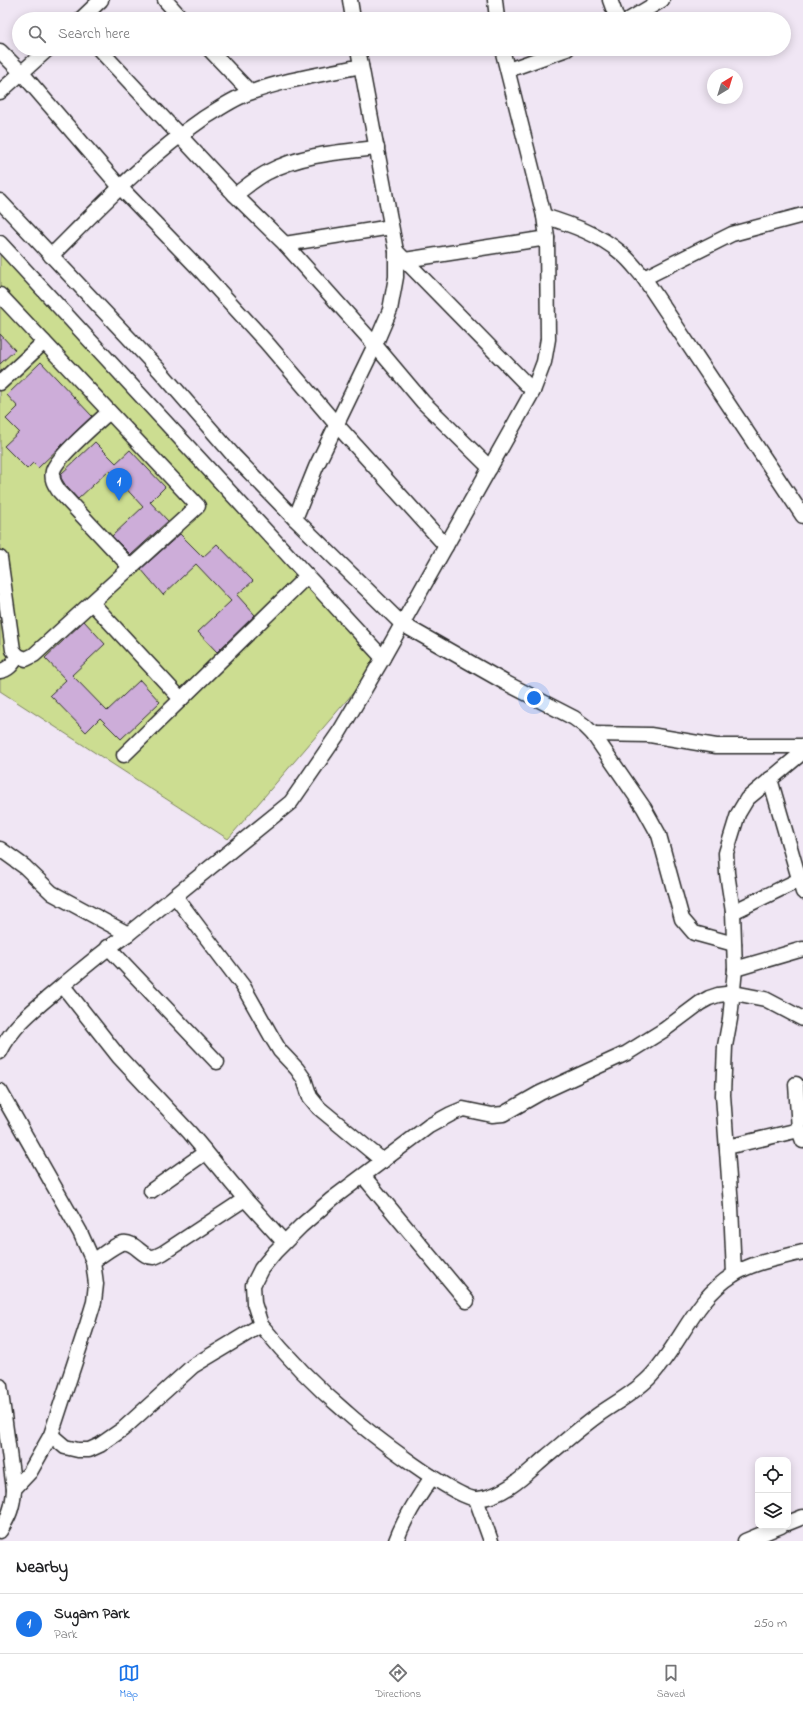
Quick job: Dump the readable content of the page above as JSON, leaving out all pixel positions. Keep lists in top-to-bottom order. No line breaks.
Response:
{"north":"top right","page":{"search":"Search here","pins":"1","heading":"Nearby","list":[{"mark":"1","name":"Sugam Park","note":"Park","value":"250 m"}],"nav":["Map","Directions","Saved"]}}
